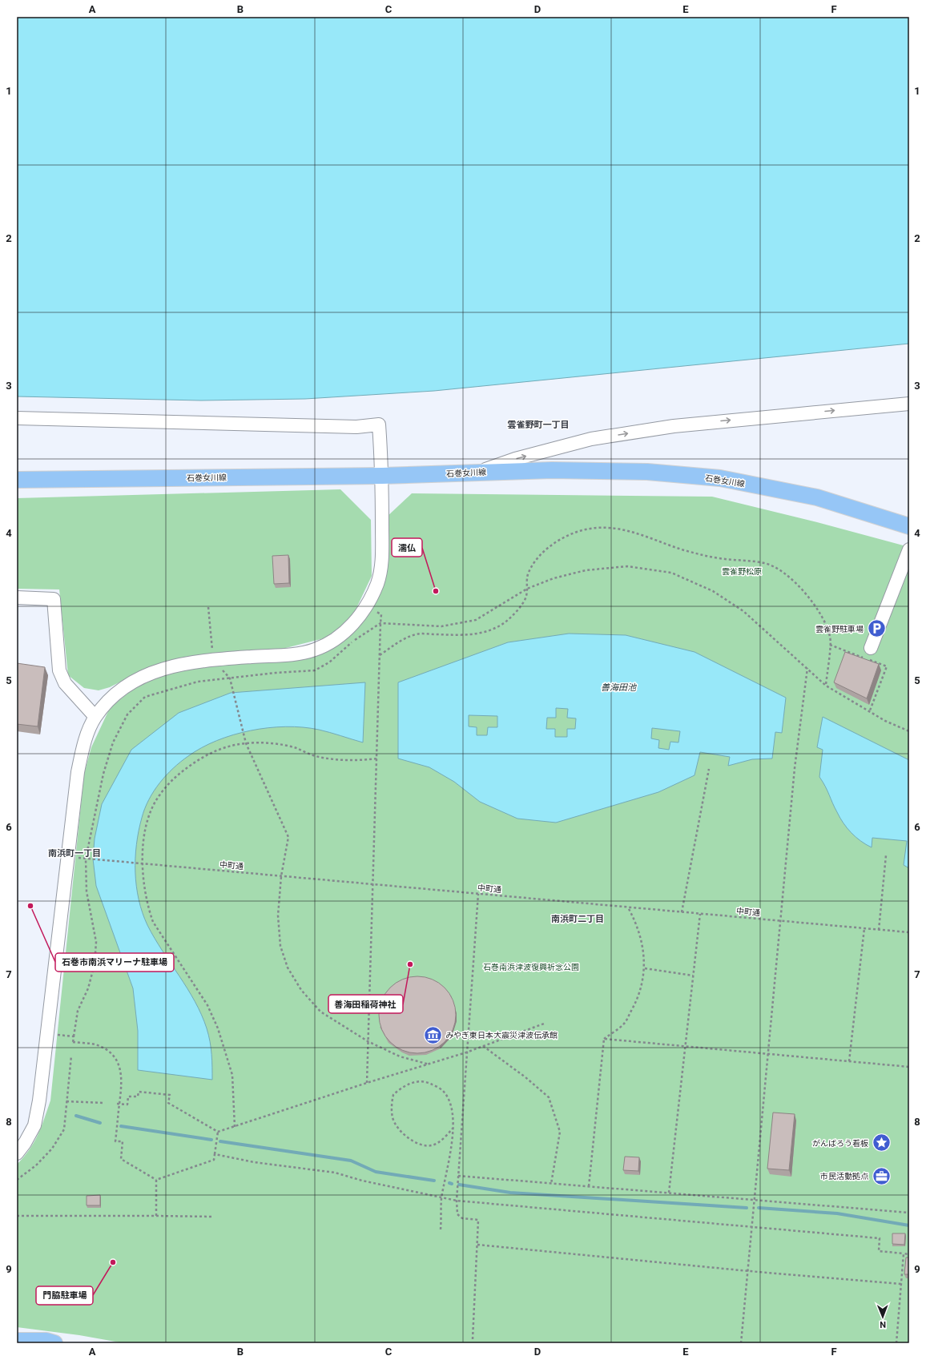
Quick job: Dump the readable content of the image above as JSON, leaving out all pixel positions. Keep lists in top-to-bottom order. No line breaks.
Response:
{"streets":{"main road":["石巻女川線"],"path":["中町通"]},"districts":["雲雀野町一丁目","南浜町一丁目","南浜町二丁目"],"water":["善海田池"],"parks":["雲雀野松原","石巻南浜津波復興祈念公園"],"places":{"other":["濡仏","石巻市南浜マリーナ駐車場","善海田稲荷神社","門脇駐車場"],"parking":["雲雀野駐車場"],"museum":["みやぎ東日本大震災津波伝承館"],"place":["がんばろう看板"],"office":["市民活動拠点"]},"north":"bottom","grid":{"columns":["A","B","C","D","E","F"],"rows":["1","2","3","4","5","6","7","8","9"]}}
